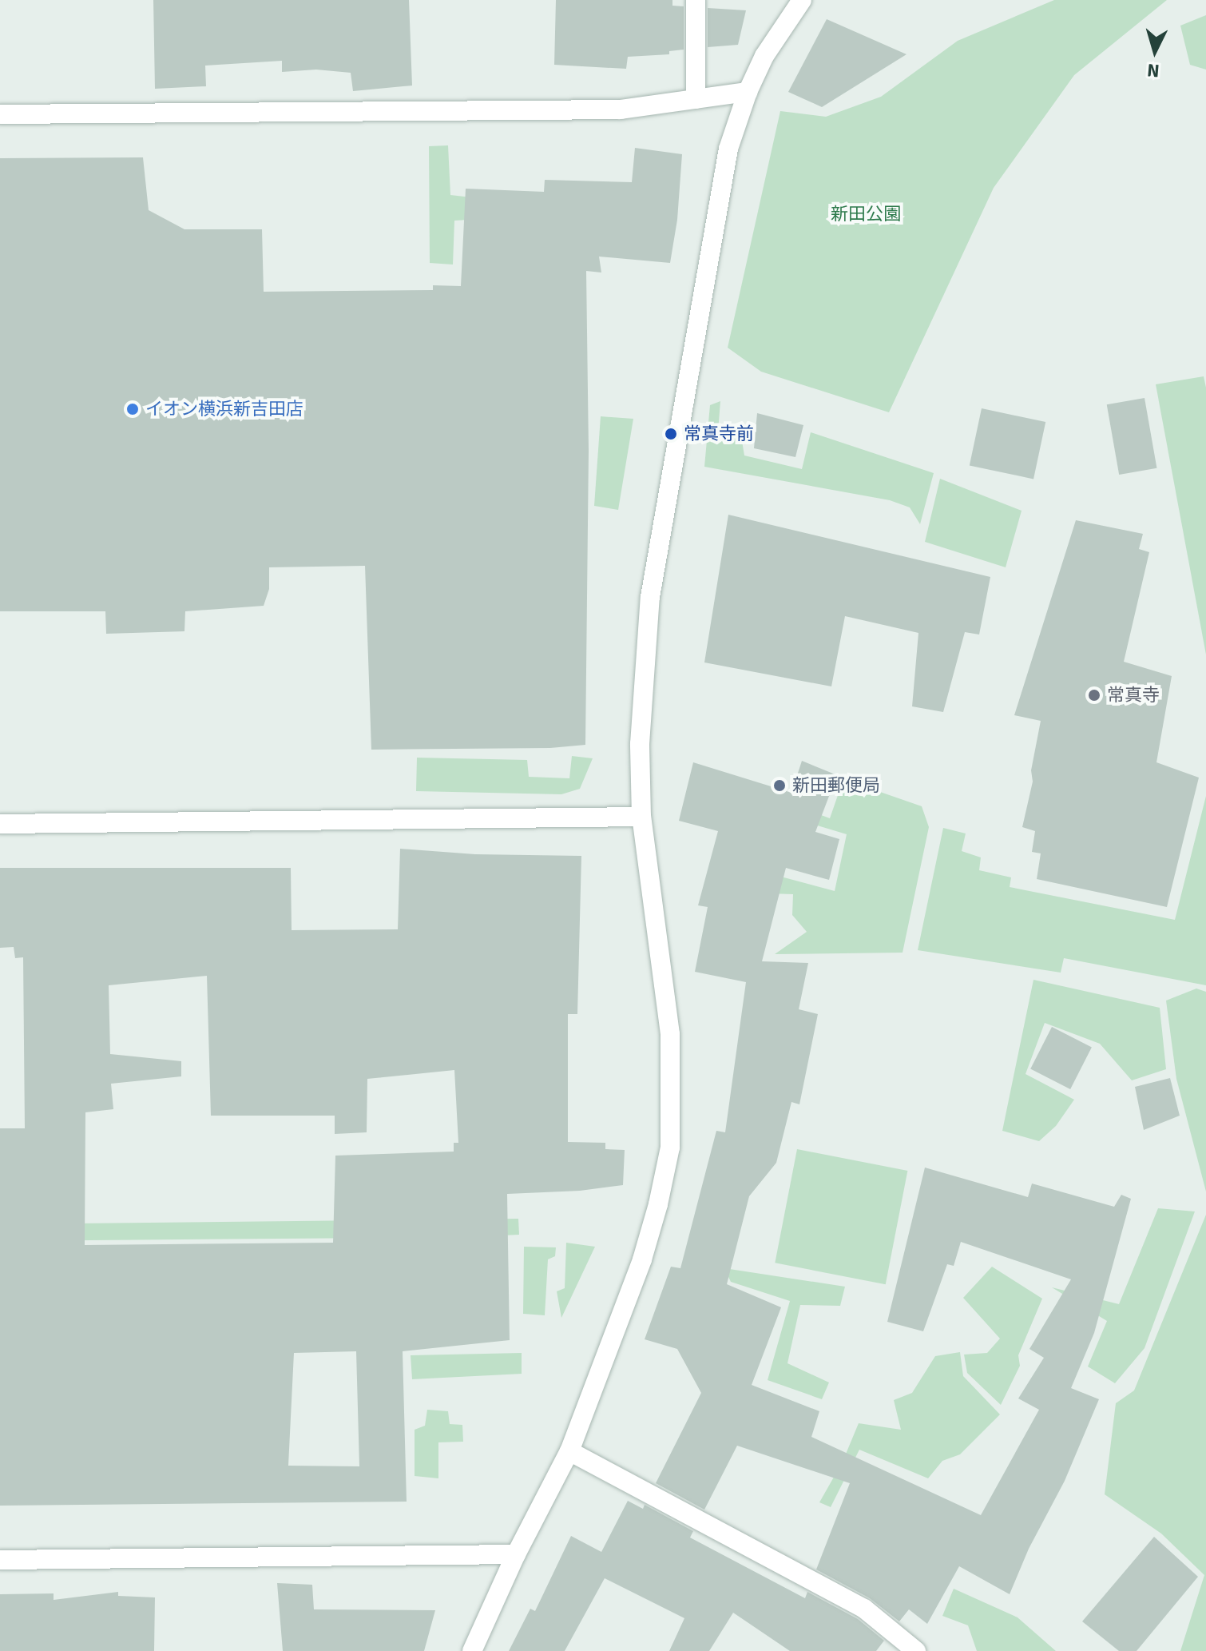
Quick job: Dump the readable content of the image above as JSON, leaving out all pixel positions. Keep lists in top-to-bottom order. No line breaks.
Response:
{"parks":["新田公園"],"places":["イオン横浜新吉田店","常真寺前","常真寺","新田郵便局"],"north":"bottom"}
